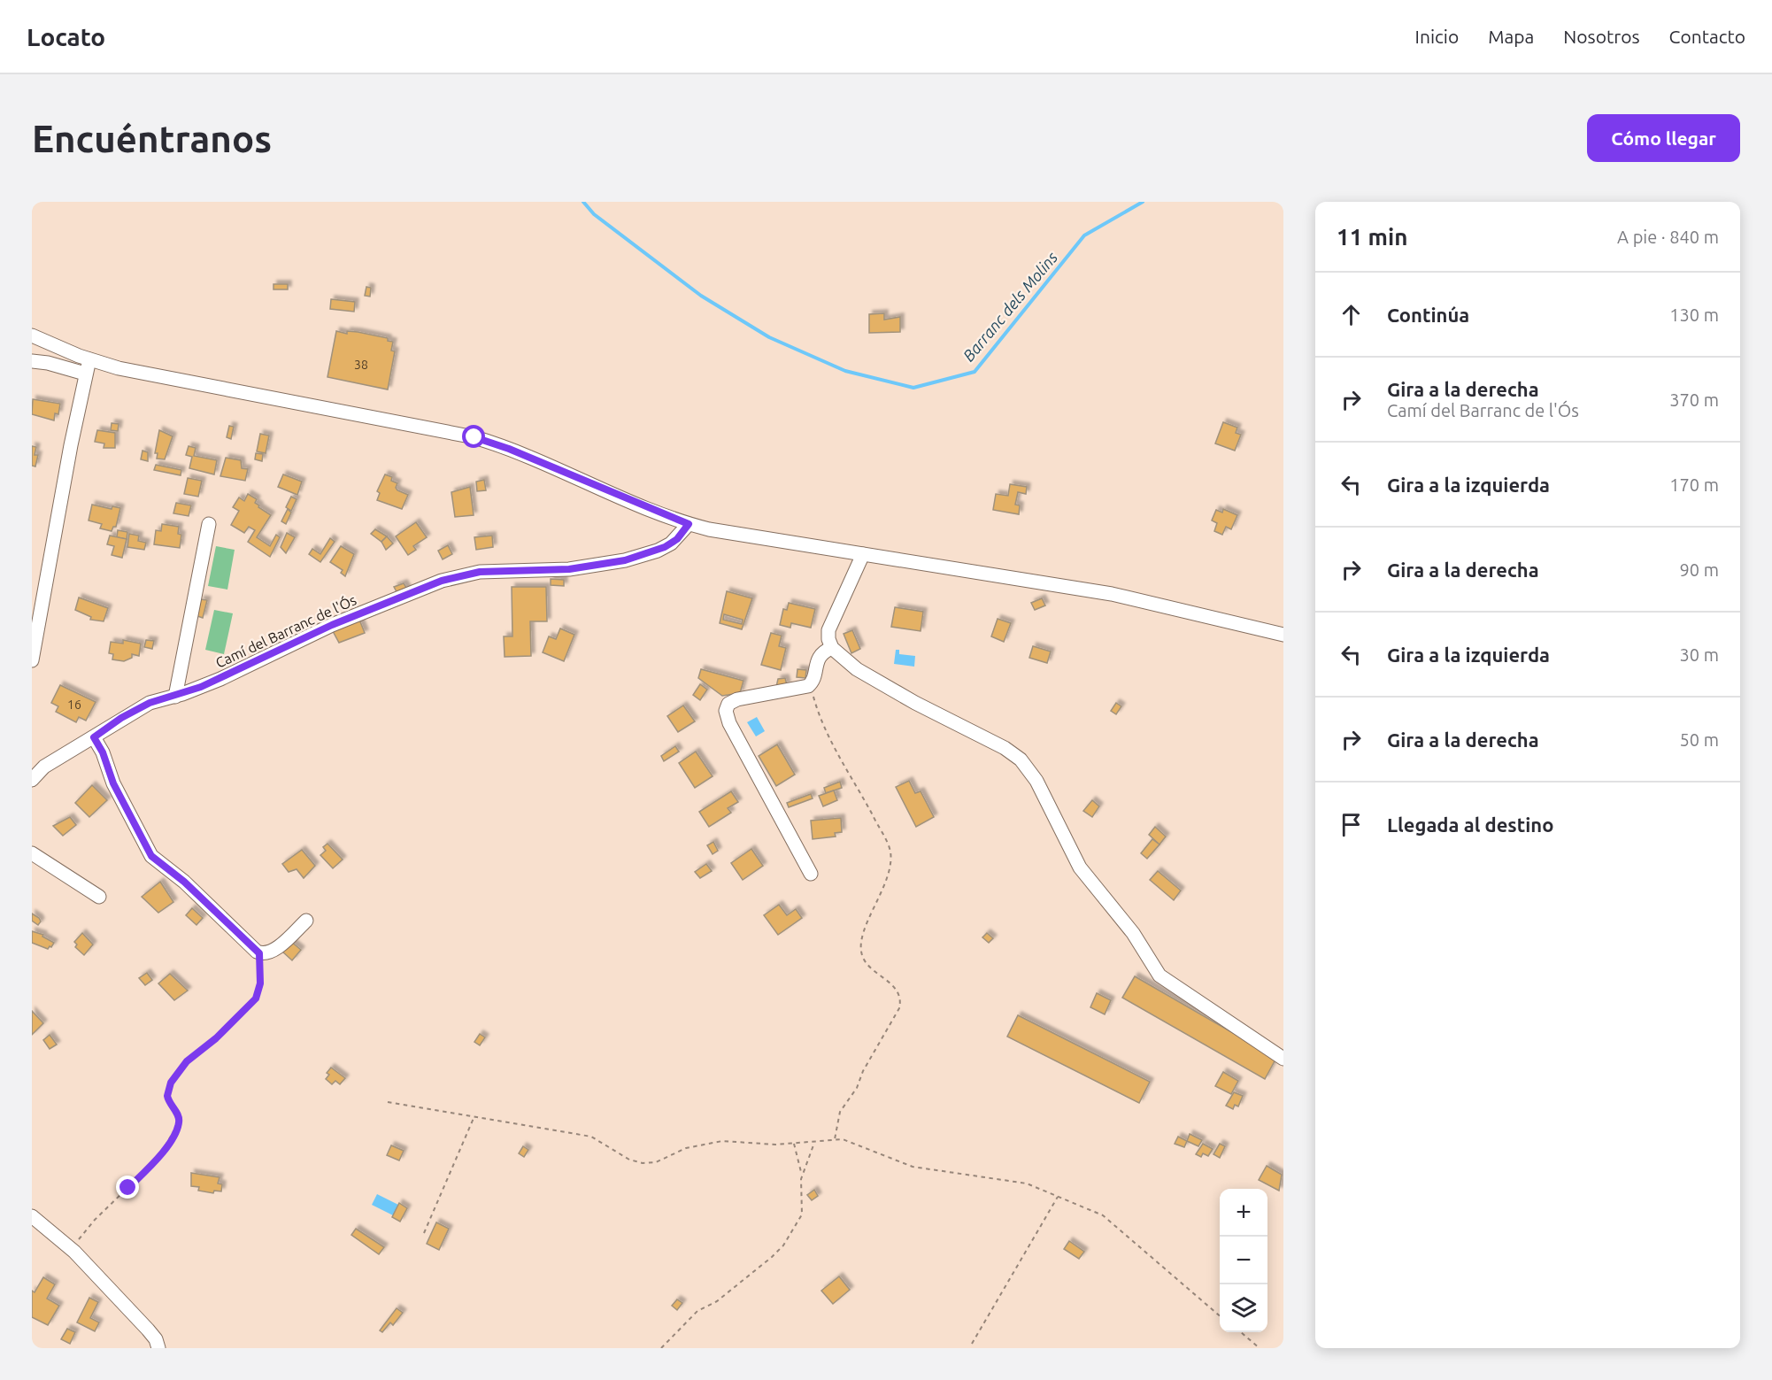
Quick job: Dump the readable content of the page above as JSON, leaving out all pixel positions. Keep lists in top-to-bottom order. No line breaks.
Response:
{"streets":{"street":["Camí del Barranc de l'Ós"]},"water":["Barranc dels Molins"],"house_numbers":["38","16"],"page":{"header":"Locato","nav":["Inicio","Mapa","Nosotros","Contacto"],"buttons":"Cómo llegar","title":"Encuéntranos","heading":["11 min","A pie · 840 m"],"list":[["Continúa","130 m"],["Gira a la derecha","Camí del Barranc de l'Ós","370 m"],["Gira a la izquierda","170 m"],["Gira a la derecha","90 m"],["Gira a la izquierda","30 m"],["Gira a la derecha","50 m"],"Llegada al destino"],"map_buttons":["+","−"]}}
